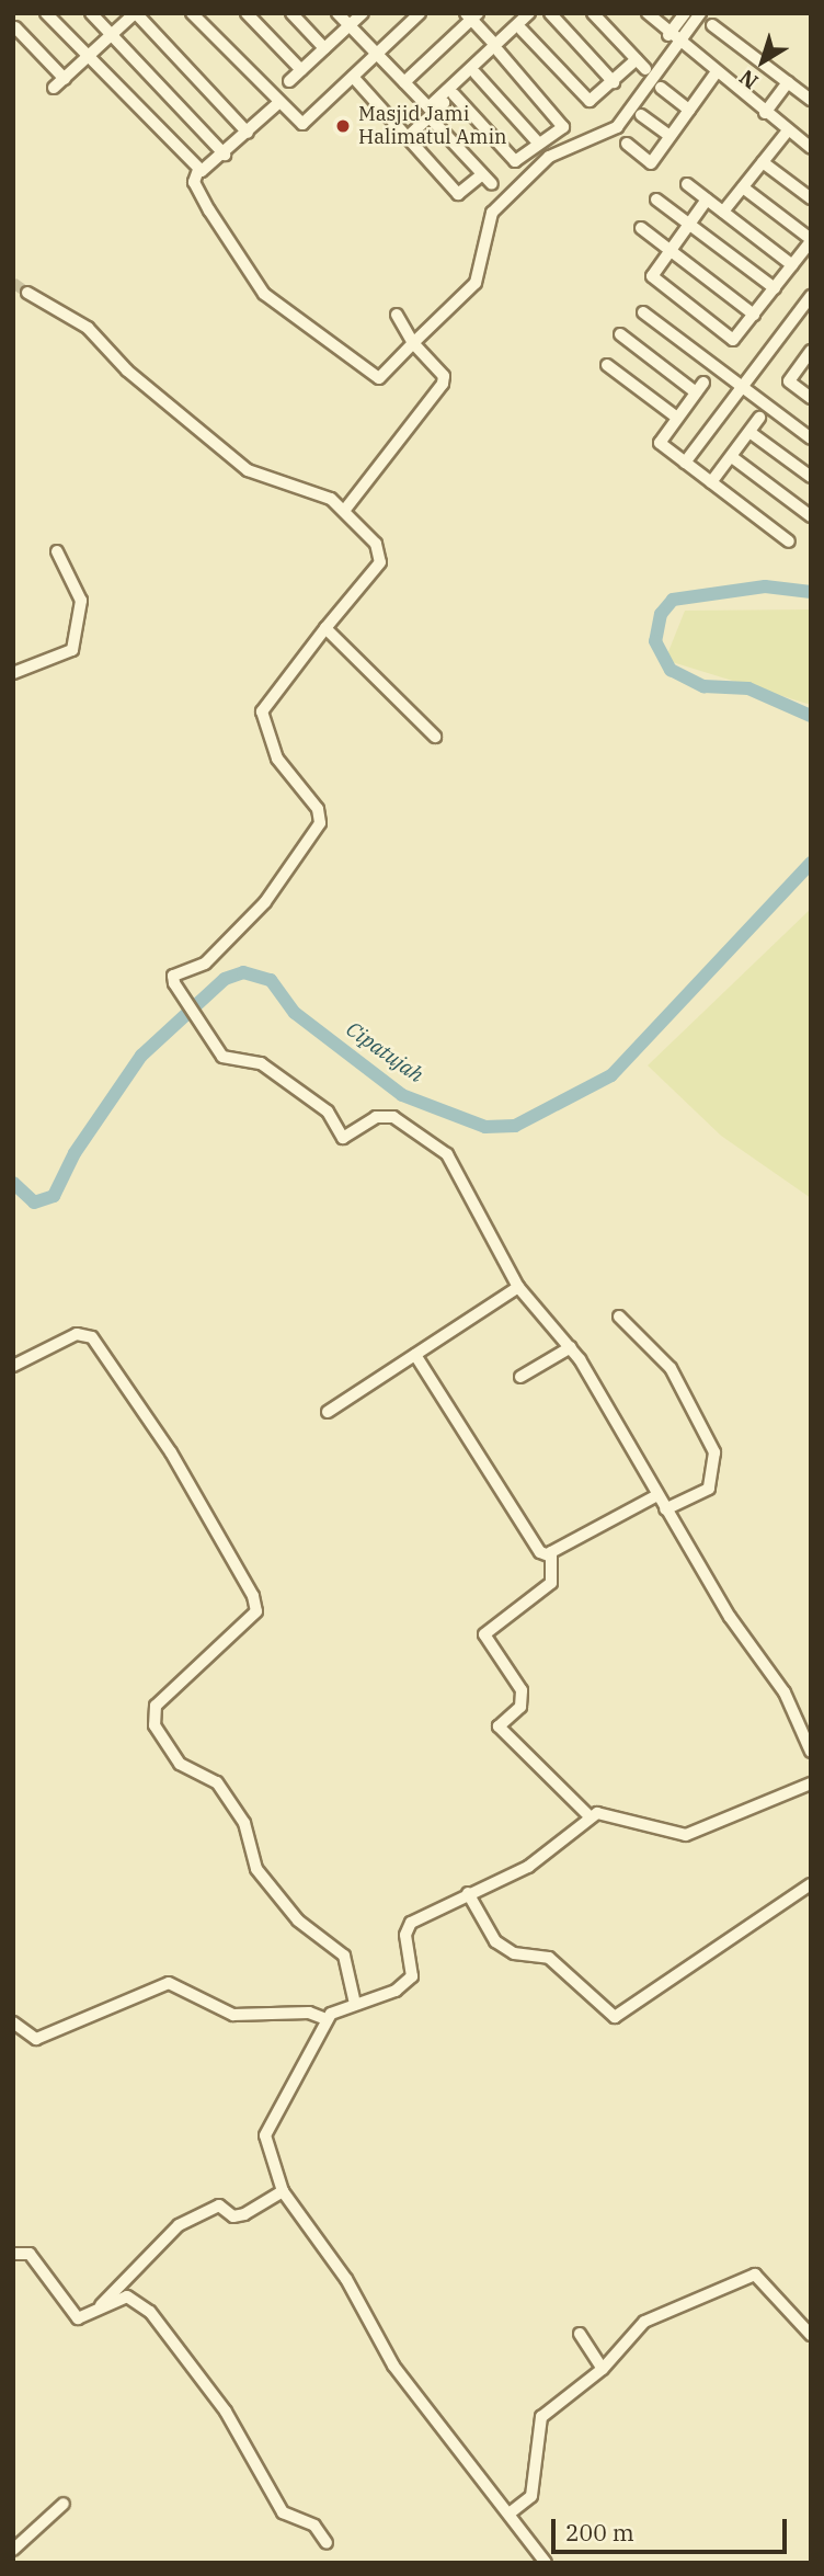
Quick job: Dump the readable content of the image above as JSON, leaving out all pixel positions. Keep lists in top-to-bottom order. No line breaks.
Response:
{"water":["Cipatujah"],"places":["Masjid Jami Halimatul Amin"],"scale_bar":"200 m","north":"bottom left"}
